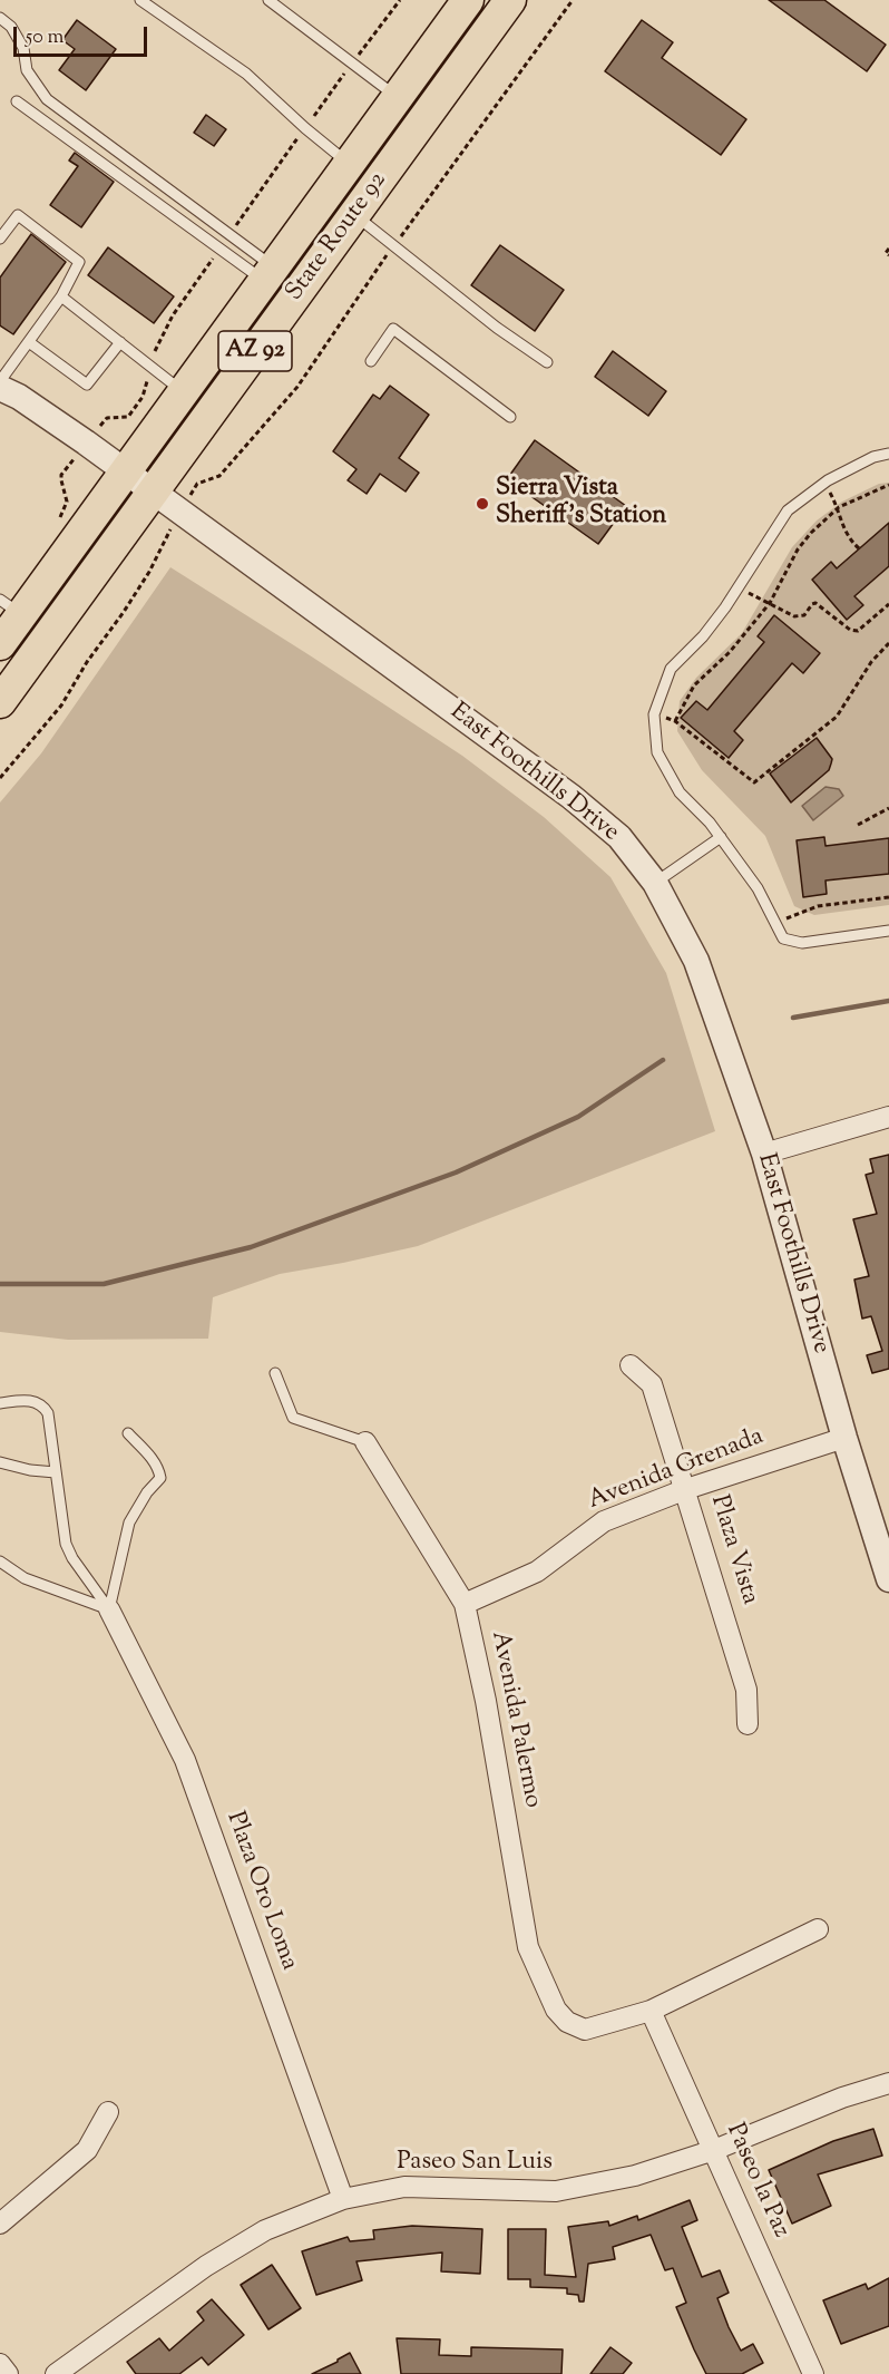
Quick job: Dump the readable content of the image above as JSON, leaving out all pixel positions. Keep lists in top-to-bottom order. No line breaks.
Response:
{"streets":{"main road":["State Route 92","AZ 92"],"street":["East Foothills Drive","Avenida Grenada","Plaza Vista","Avenida Palermo","Plaza Oro Loma","Paseo San Luis","Paseo la Paz"]},"crossings":[["State Route 92","East Foothills Drive"],["East Foothills Drive","Avenida Grenada"],["Avenida Grenada","Plaza Vista"],["Avenida Grenada","Avenida Palermo"],["Avenida Palermo","Paseo la Paz"],["Plaza Oro Loma","Paseo San Luis"],["Paseo San Luis","Paseo la Paz"]],"places":["Sierra Vista Sheriff's Station"],"scale_bar":"50 m"}
